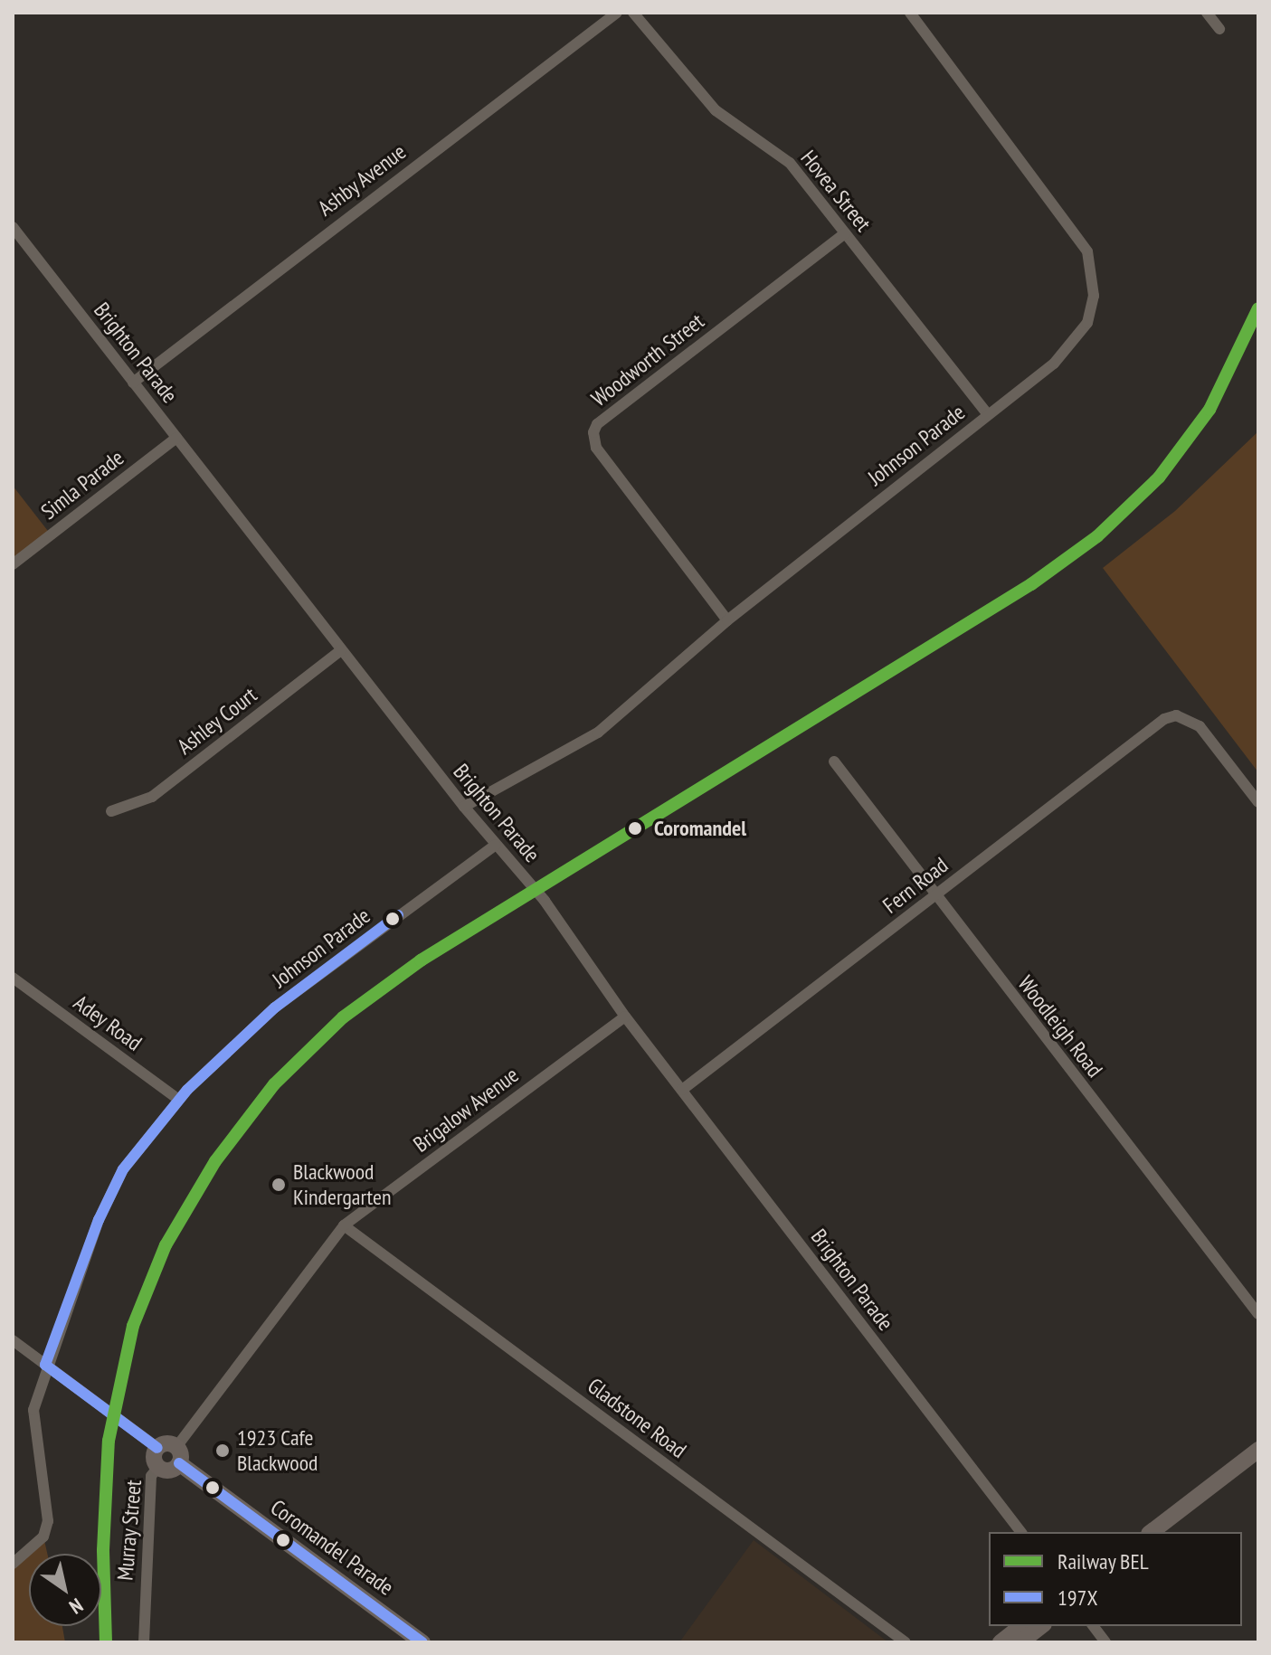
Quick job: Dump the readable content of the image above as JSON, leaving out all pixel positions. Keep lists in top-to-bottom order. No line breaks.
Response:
{"streets":{"street":["Ashby Avenue","Hovea Street","Brighton Parade","Woodworth Street","Johnson Parade","Simla Parade","Ashley Court","Fern Road","Adey Road","Woodleigh Road","Brigalow Avenue","Gladstone Road","Murray Street","Coromandel Parade"]},"crossings":[["Ashby Avenue","Brighton Parade"],["Hovea Street","Woodworth Street"],["Hovea Street","Johnson Parade"],["Brighton Parade","Johnson Parade"],["Brighton Parade","Simla Parade"],["Brighton Parade","Ashley Court"],["Brighton Parade","Fern Road"],["Brighton Parade","Brigalow Avenue"],["Woodworth Street","Johnson Parade"],["Johnson Parade","Adey Road"],["Fern Road","Woodleigh Road"],["Brigalow Avenue","Gladstone Road"],["Brigalow Avenue","Murray Street"],["Brigalow Avenue","Coromandel Parade"],["Murray Street","Coromandel Parade"]],"places":["Coromandel","Blackwood Kindergarten","1923 Cafe Blackwood"],"lines":["rail line BEL","transit line 197X"],"legend":["Railway BEL","197X"],"north":"bottom right"}
